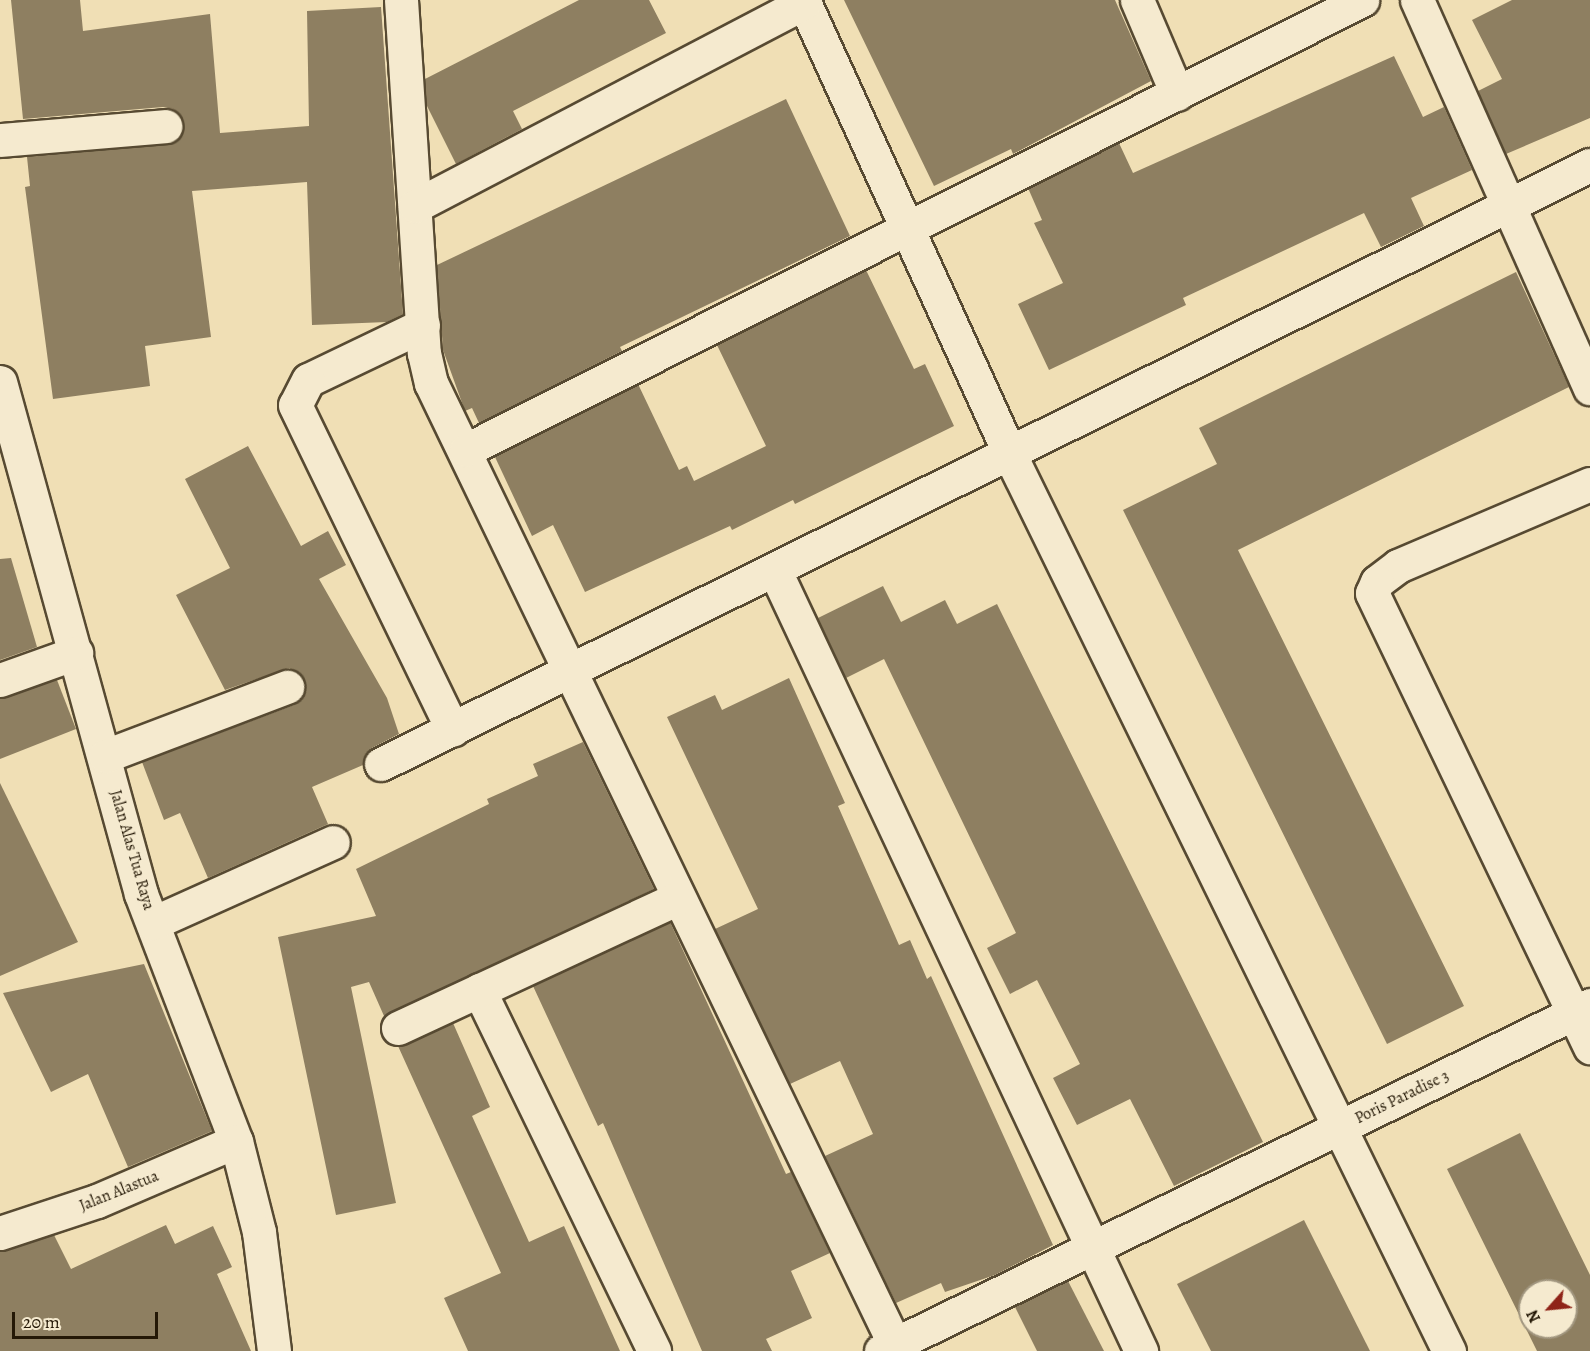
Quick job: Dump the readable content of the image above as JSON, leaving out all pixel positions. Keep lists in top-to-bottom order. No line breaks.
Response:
{"streets":{"street":["Jalan Alas Tua Raya","Poris Paradise 3","Jalan Alastua"]},"crossings":[["Jalan Alas Tua Raya","Jalan Alastua"]],"scale_bar":"20 m","north":"bottom left"}
